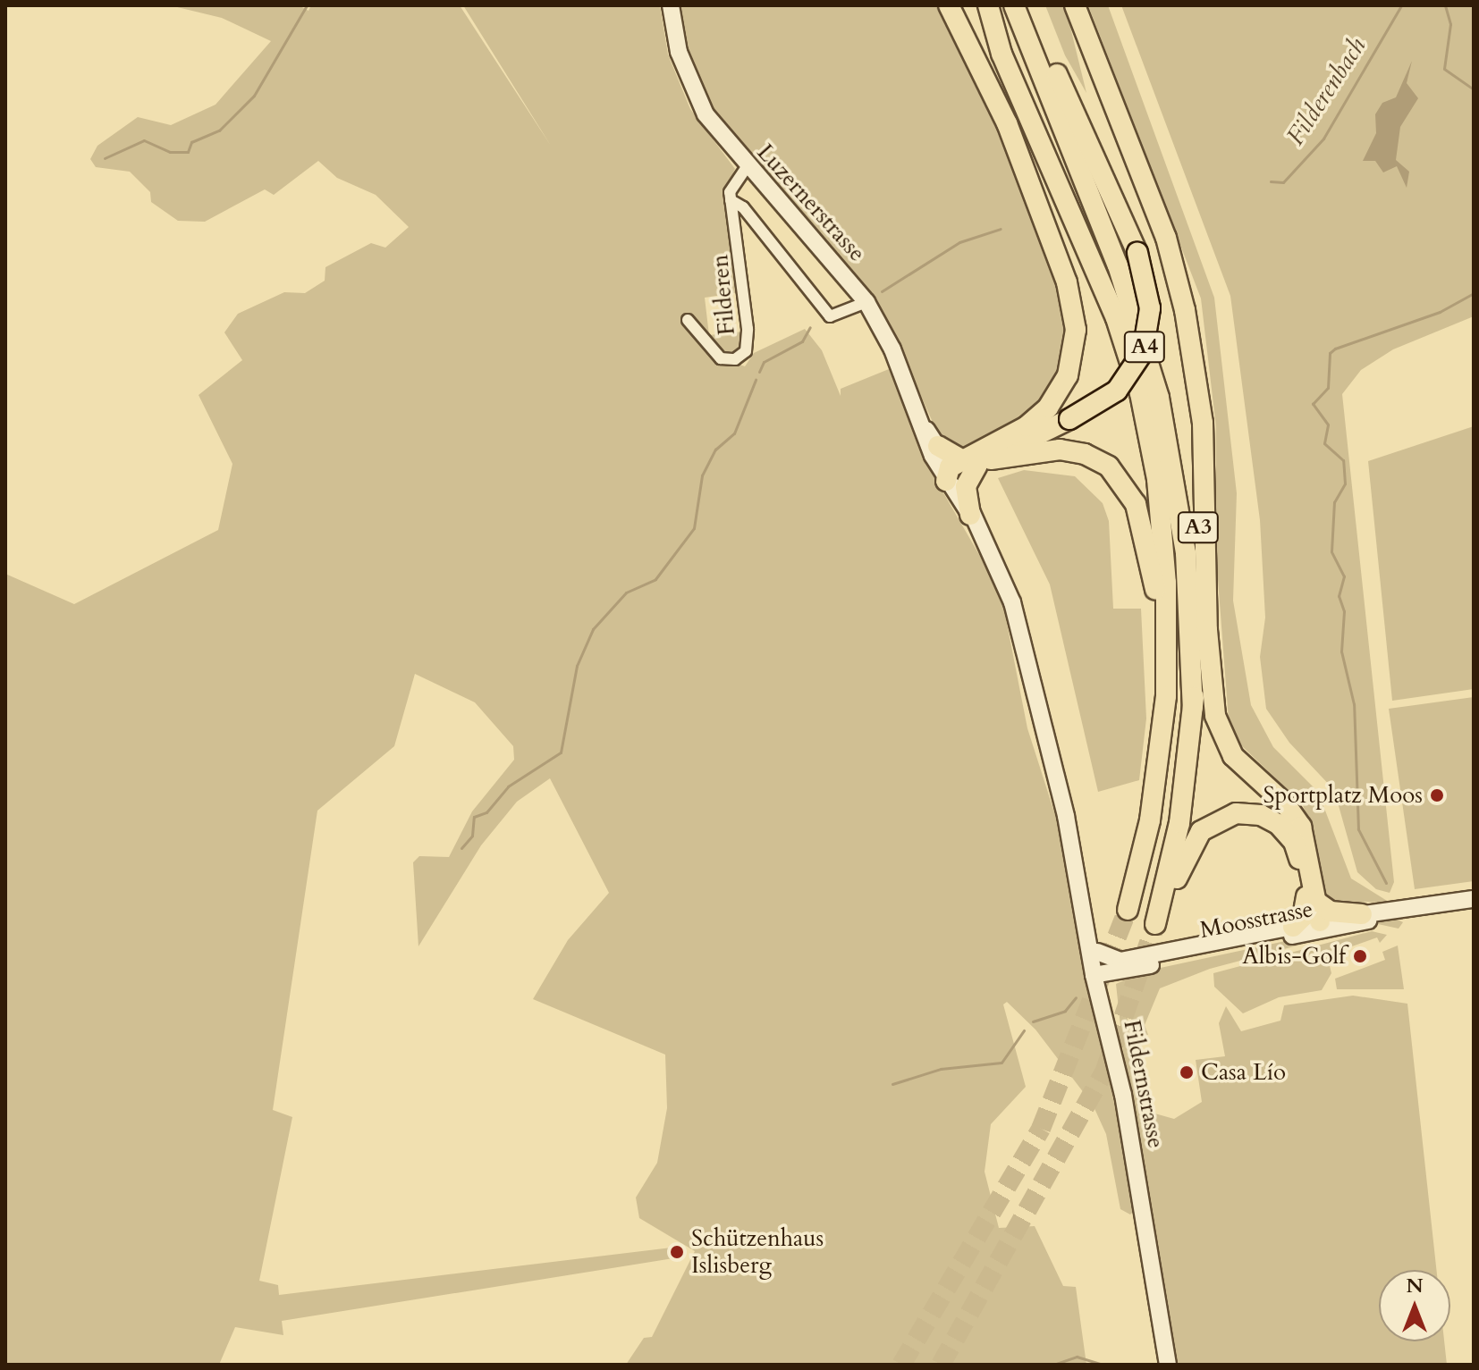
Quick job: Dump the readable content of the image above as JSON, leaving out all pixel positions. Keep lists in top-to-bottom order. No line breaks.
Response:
{"streets":{"highway":["A4","A3"],"main road":["Luzernerstrasse","Moosstrasse","Fildernstrasse"],"street":["Filderen"]},"crossings":[["A4","A3"],["A4","Moosstrasse"],["Moosstrasse","Fildernstrasse"]],"water":["Filderenbach"],"places":["Sportplatz Moos","Albis-Golf","Casa Lío","Schützenhaus Islisberg"],"north":"top"}
